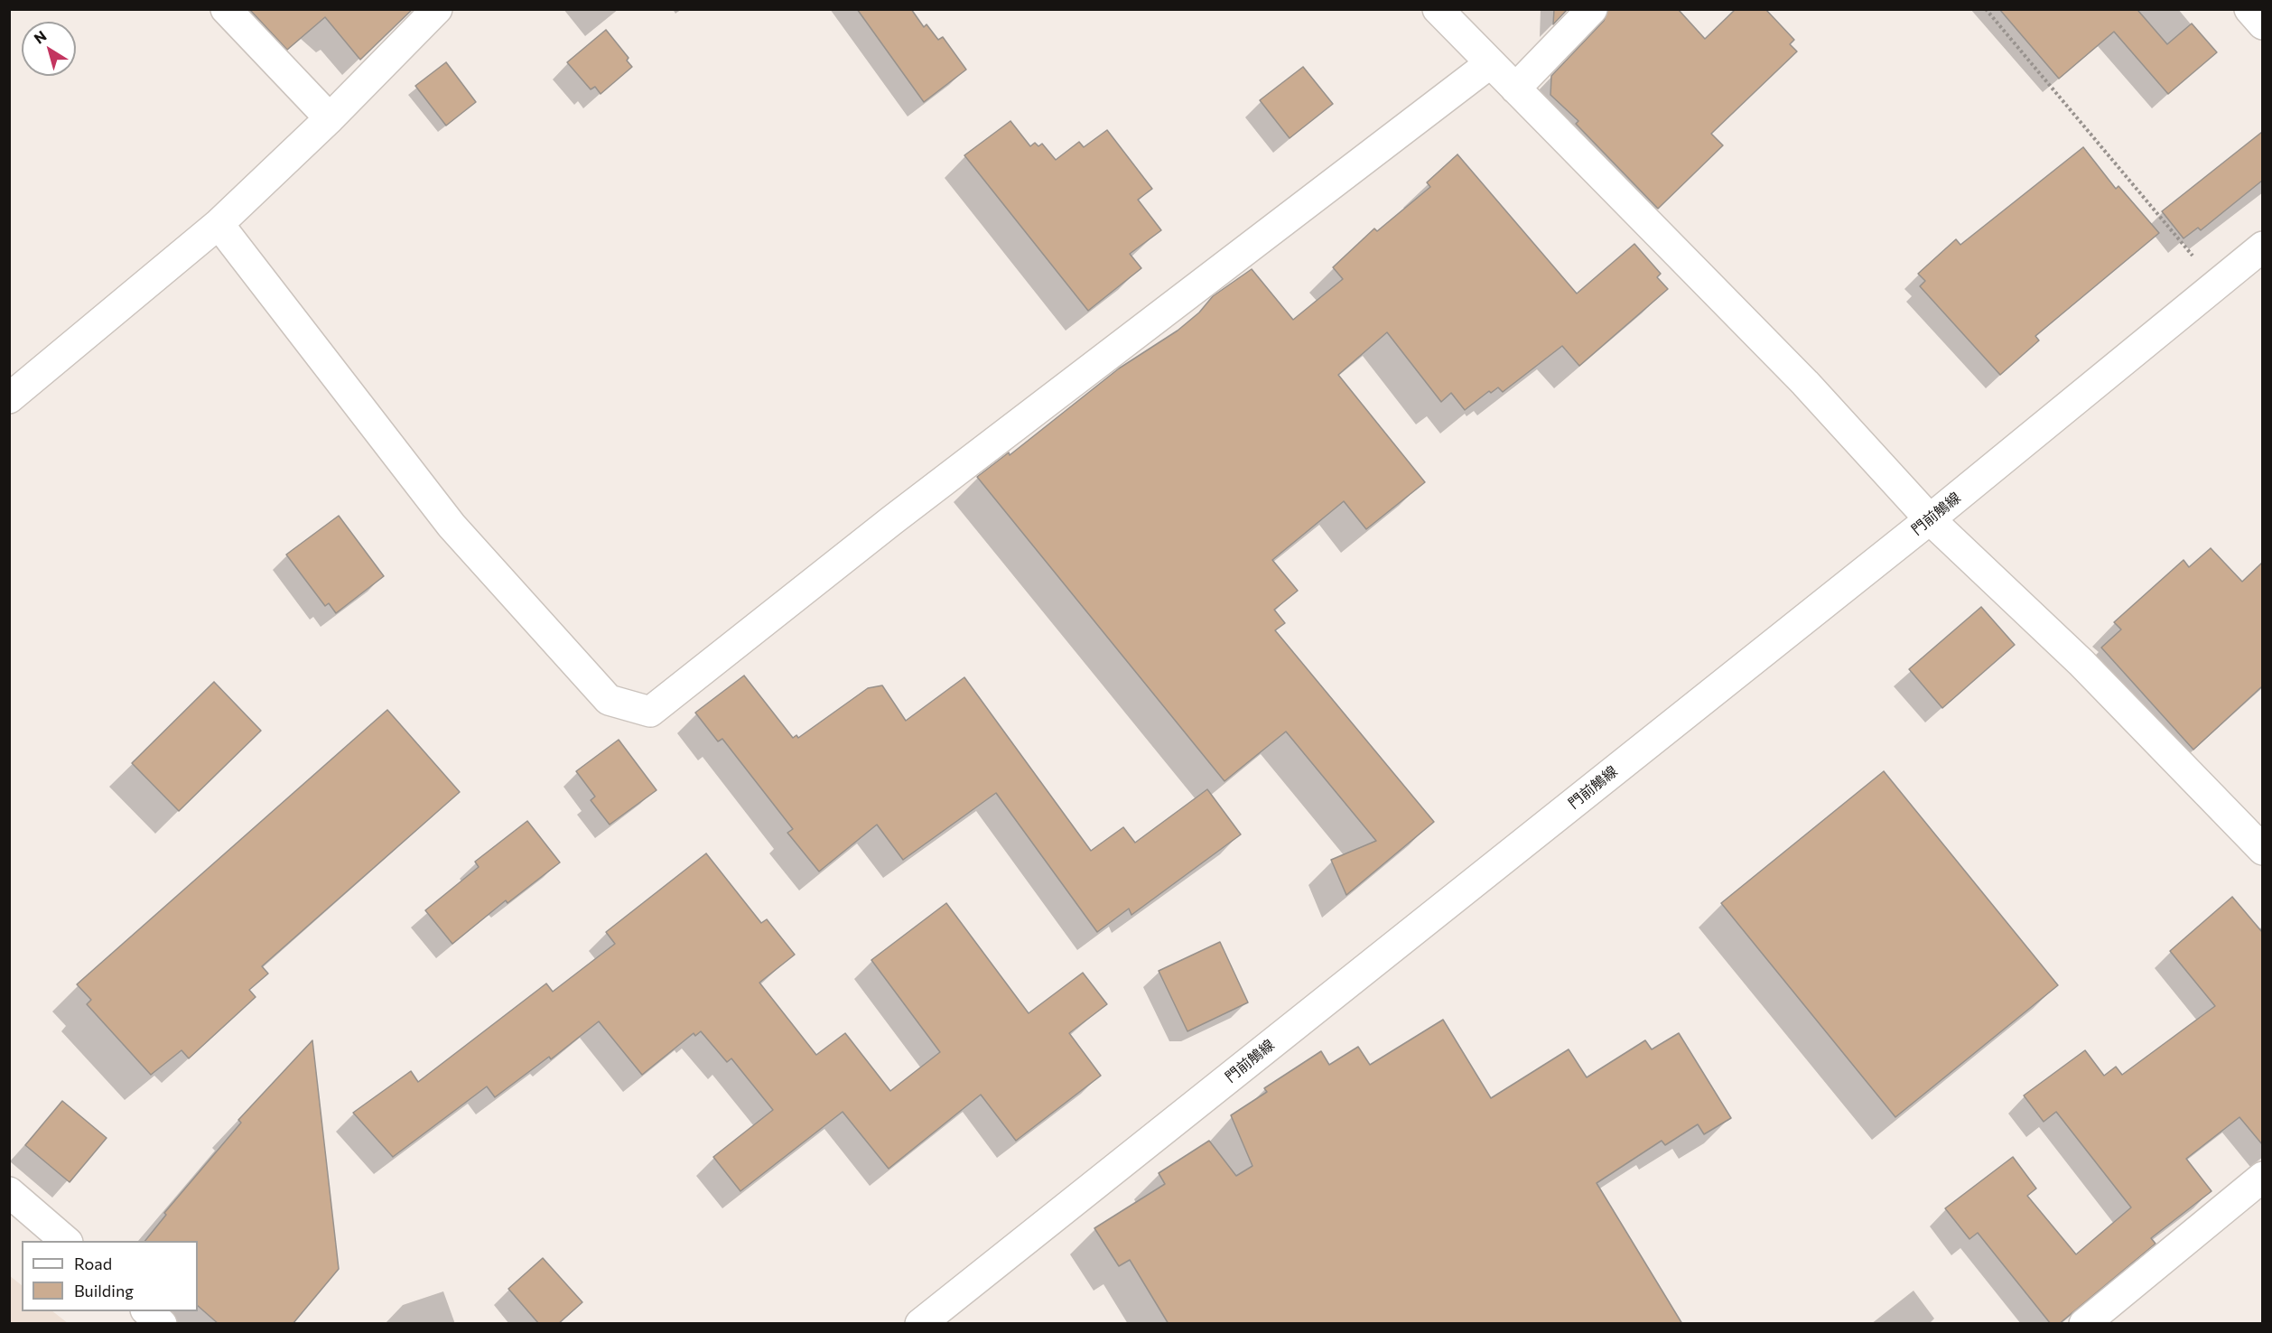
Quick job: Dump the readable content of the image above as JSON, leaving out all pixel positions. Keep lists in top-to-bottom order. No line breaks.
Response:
{"streets":{"street":["門前鵤線"]},"legend":["Road","Building"],"north":"top left"}
